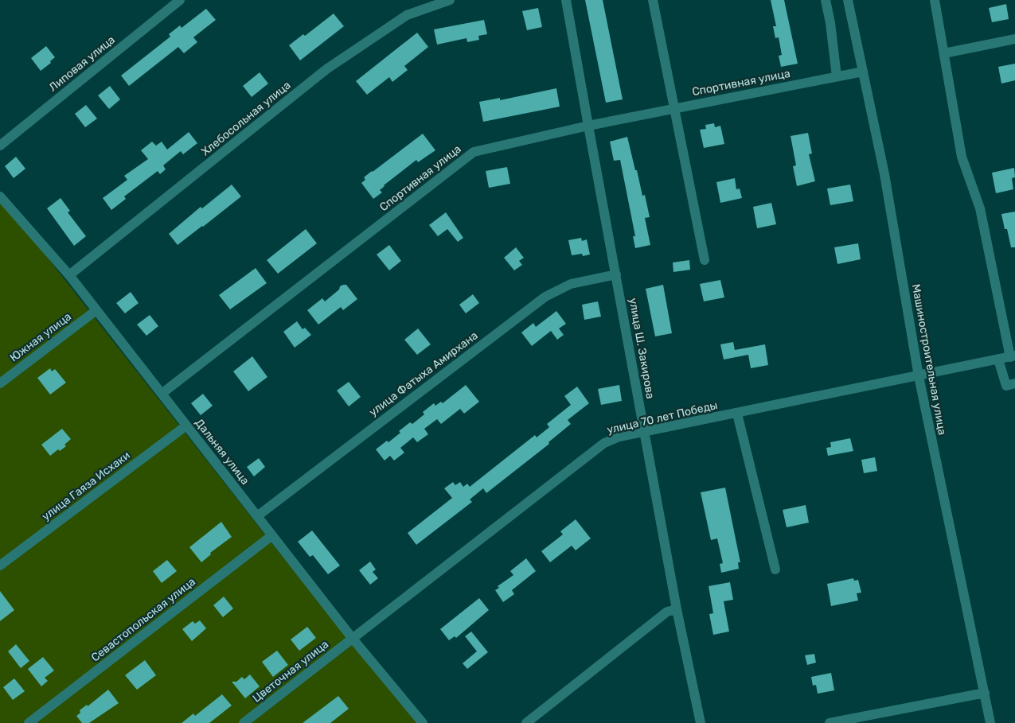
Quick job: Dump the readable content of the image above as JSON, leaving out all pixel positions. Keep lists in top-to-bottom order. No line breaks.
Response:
{"streets":{"street":["Липовая улица","Спортивная улица","Хлебосольная улица","Южная улица","улица Ш. Закирова","Машиностроительная улица","улица Фатыха Амирхана","улица 70 лет Победы","Дальняя улица","улица Гаяза Исхаки","Севастопольская улица","Цветочная улица"]},"crossings":[["Спортивная улица","улица Ш. Закирова"],["Спортивная улица","Машиностроительная улица"],["Спортивная улица","Дальняя улица"],["Хлебосольная улица","Дальняя улица"],["Южная улица","Дальняя улица"],["улица Ш. Закирова","улица Фатыха Амирхана"],["улица Ш. Закирова","улица 70 лет Победы"],["Машиностроительная улица","улица 70 лет Победы"],["улица Фатыха Амирхана","Дальняя улица"],["улица 70 лет Победы","Дальняя улица"],["улица 70 лет Победы","Цветочная улица"],["Дальняя улица","улица Гаяза Исхаки"],["Дальняя улица","Севастопольская улица"],["Дальняя улица","Цветочная улица"]]}
